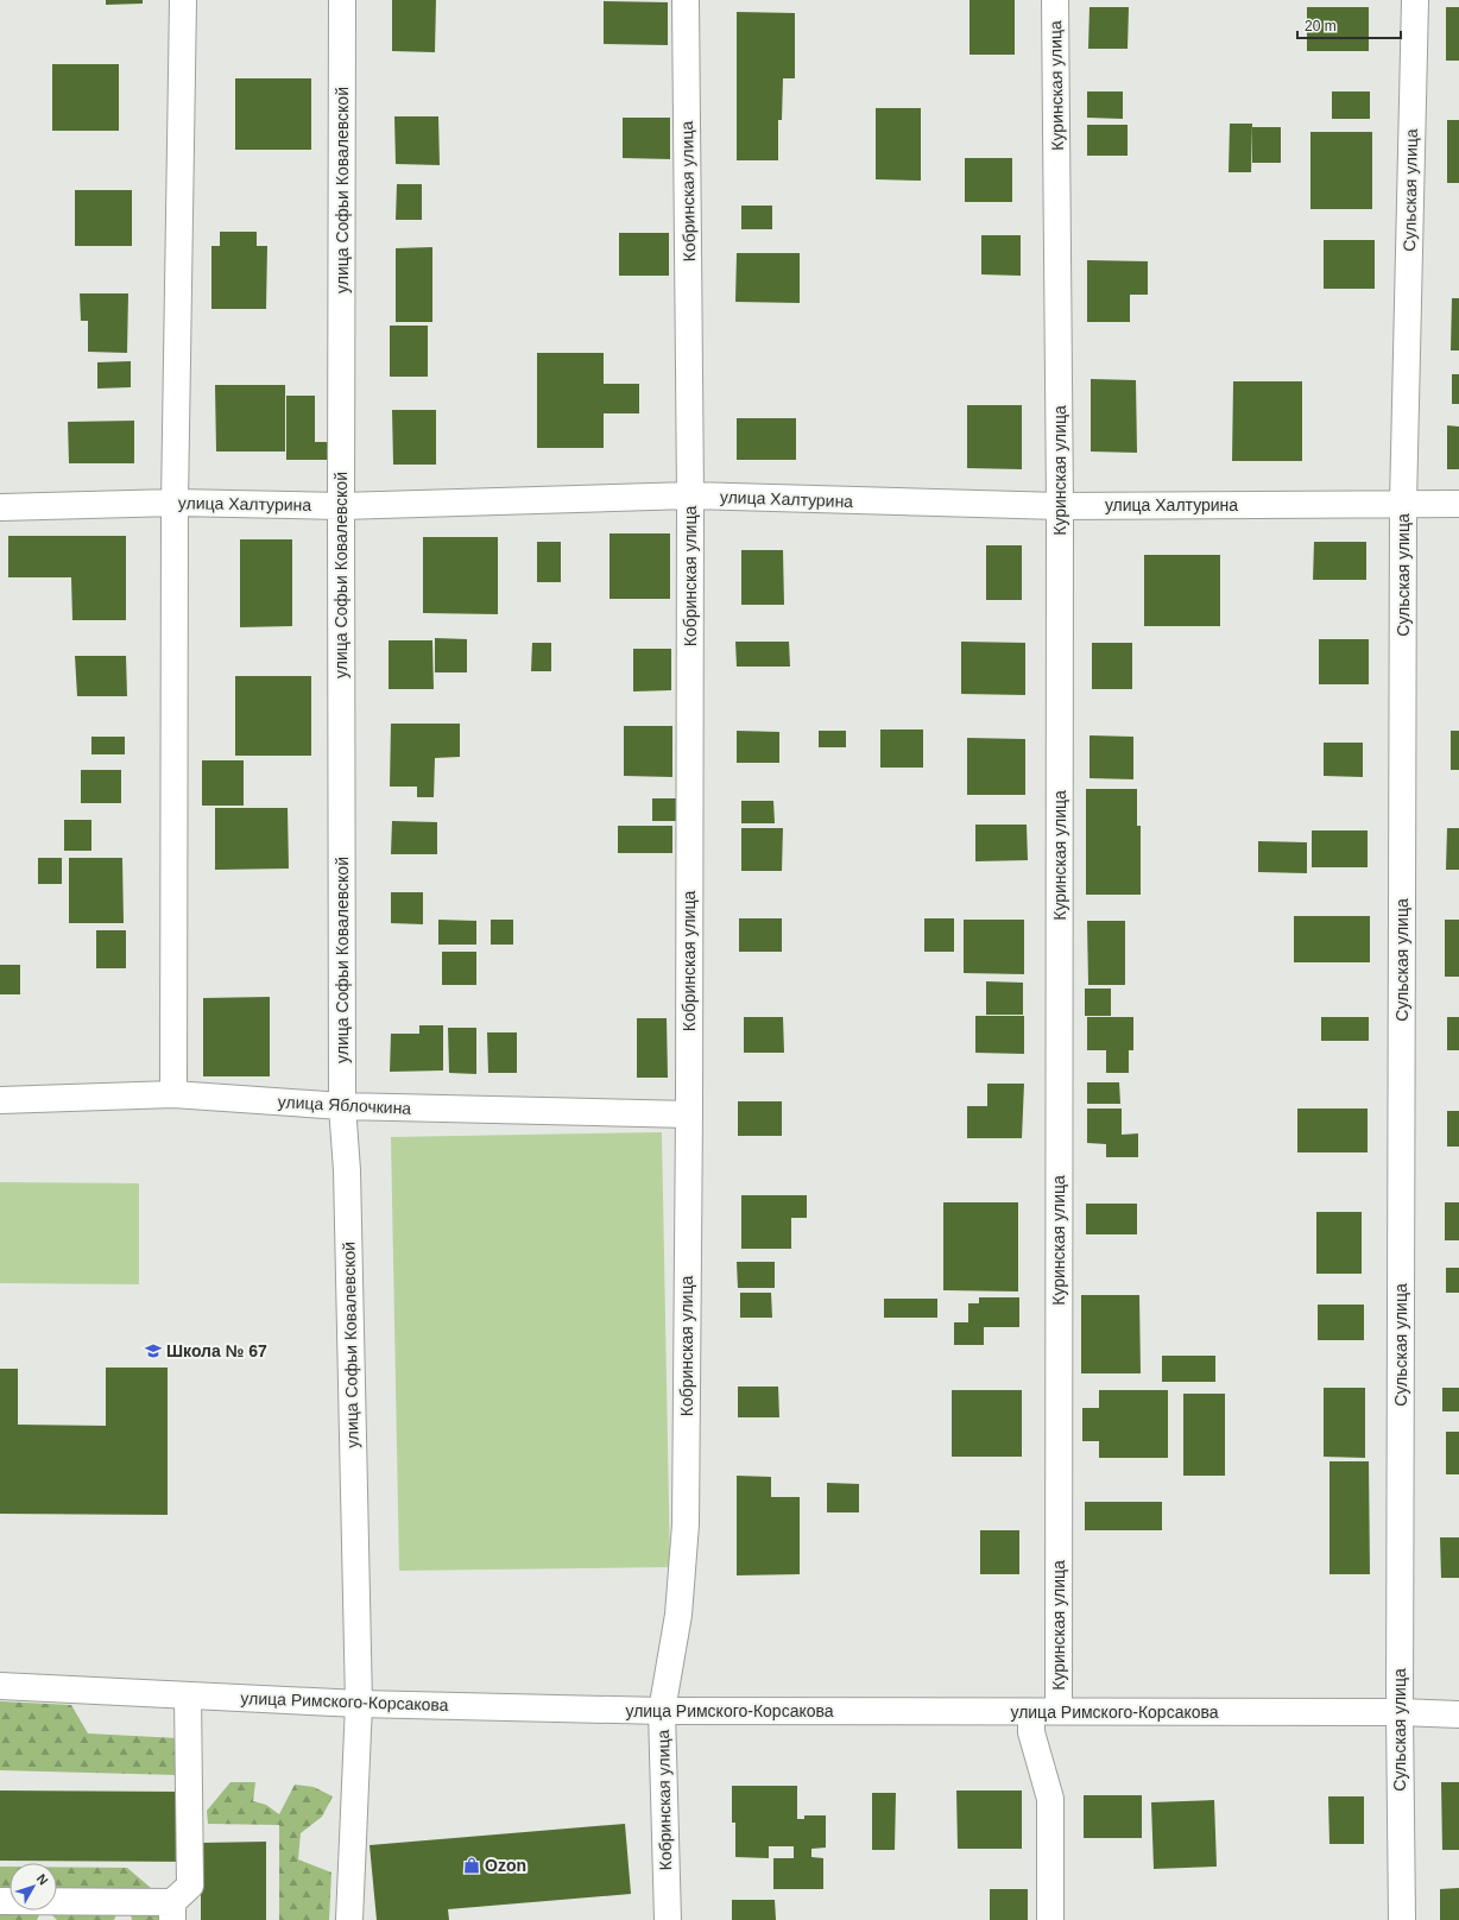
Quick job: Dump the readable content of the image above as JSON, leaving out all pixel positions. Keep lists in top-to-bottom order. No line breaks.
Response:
{"streets":{"street":["Куринская улица","улица Софьи Ковалевской","Сульская улица","Кобринская улица","улица Халтурина","улица Яблочкина","улица Римского-Корсакова"]},"crossings":[["Куринская улица","улица Халтурина"],["Куринская улица","улица Римского-Корсакова"],["улица Софьи Ковалевской","улица Халтурина"],["улица Софьи Ковалевской","улица Яблочкина"],["улица Софьи Ковалевской","улица Римского-Корсакова"],["Сульская улица","улица Халтурина"],["Сульская улица","улица Римского-Корсакова"],["Кобринская улица","улица Халтурина"],["Кобринская улица","улица Яблочкина"],["Кобринская улица","улица Римского-Корсакова"]],"places":{"school or university":["Школа № 67"],"shop":["Ozon"]},"scale_bar":"20 m","north":"top right"}
